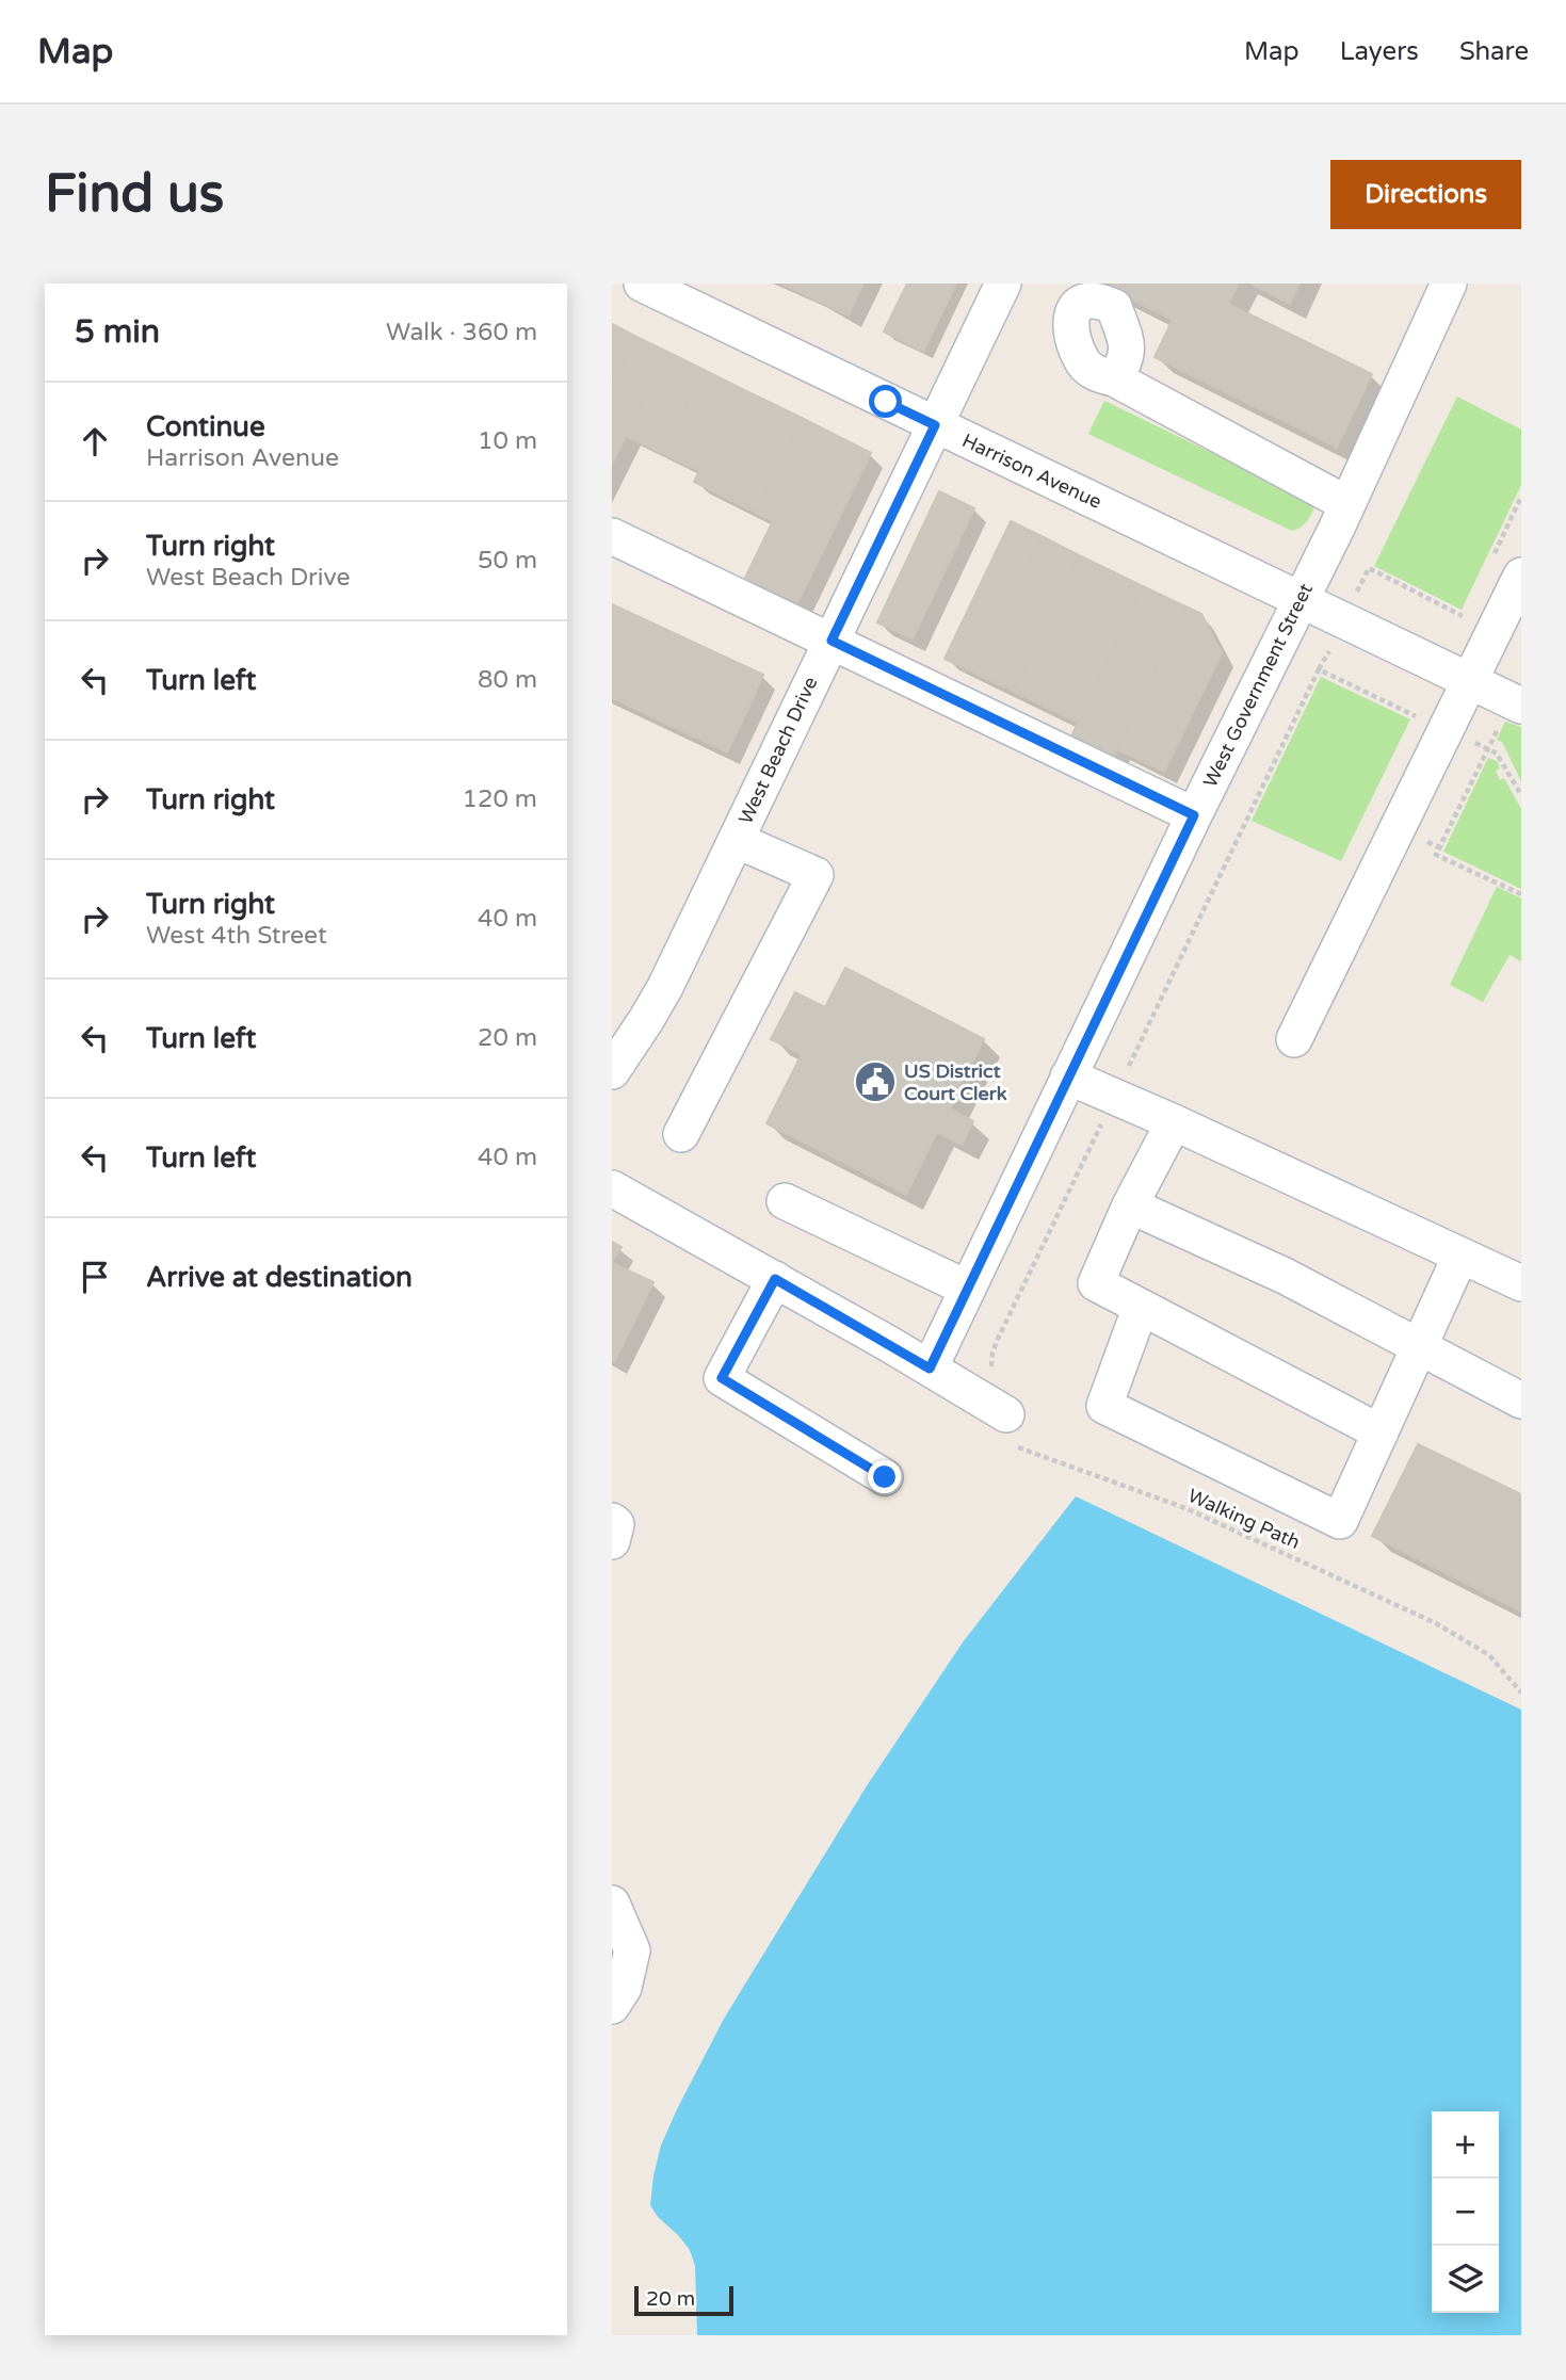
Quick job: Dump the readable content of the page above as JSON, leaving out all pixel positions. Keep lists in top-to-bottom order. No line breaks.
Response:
{"streets":{"street":["Harrison Avenue","West Government Street","West Beach Drive"],"path":["Walking Path"]},"crossings":[["Harrison Avenue","West Government Street"],["Harrison Avenue","West Beach Drive"]],"places":{"public building":["US District Court Clerk"]},"scale_bar":"20 m","page":{"header":"Map","nav":["Map","Layers","Share"],"buttons":"Directions","title":"Find us","heading":["5 min","Walk · 360 m"],"list":[["Continue","Harrison Avenue","10 m"],["Turn right","West Beach Drive","50 m"],["Turn left","80 m"],["Turn right","120 m"],["Turn right","West 4th Street","40 m"],["Turn left","20 m"],["Turn left","40 m"],"Arrive at destination"],"map_buttons":["+","−"],"scale":"20 m"}}
